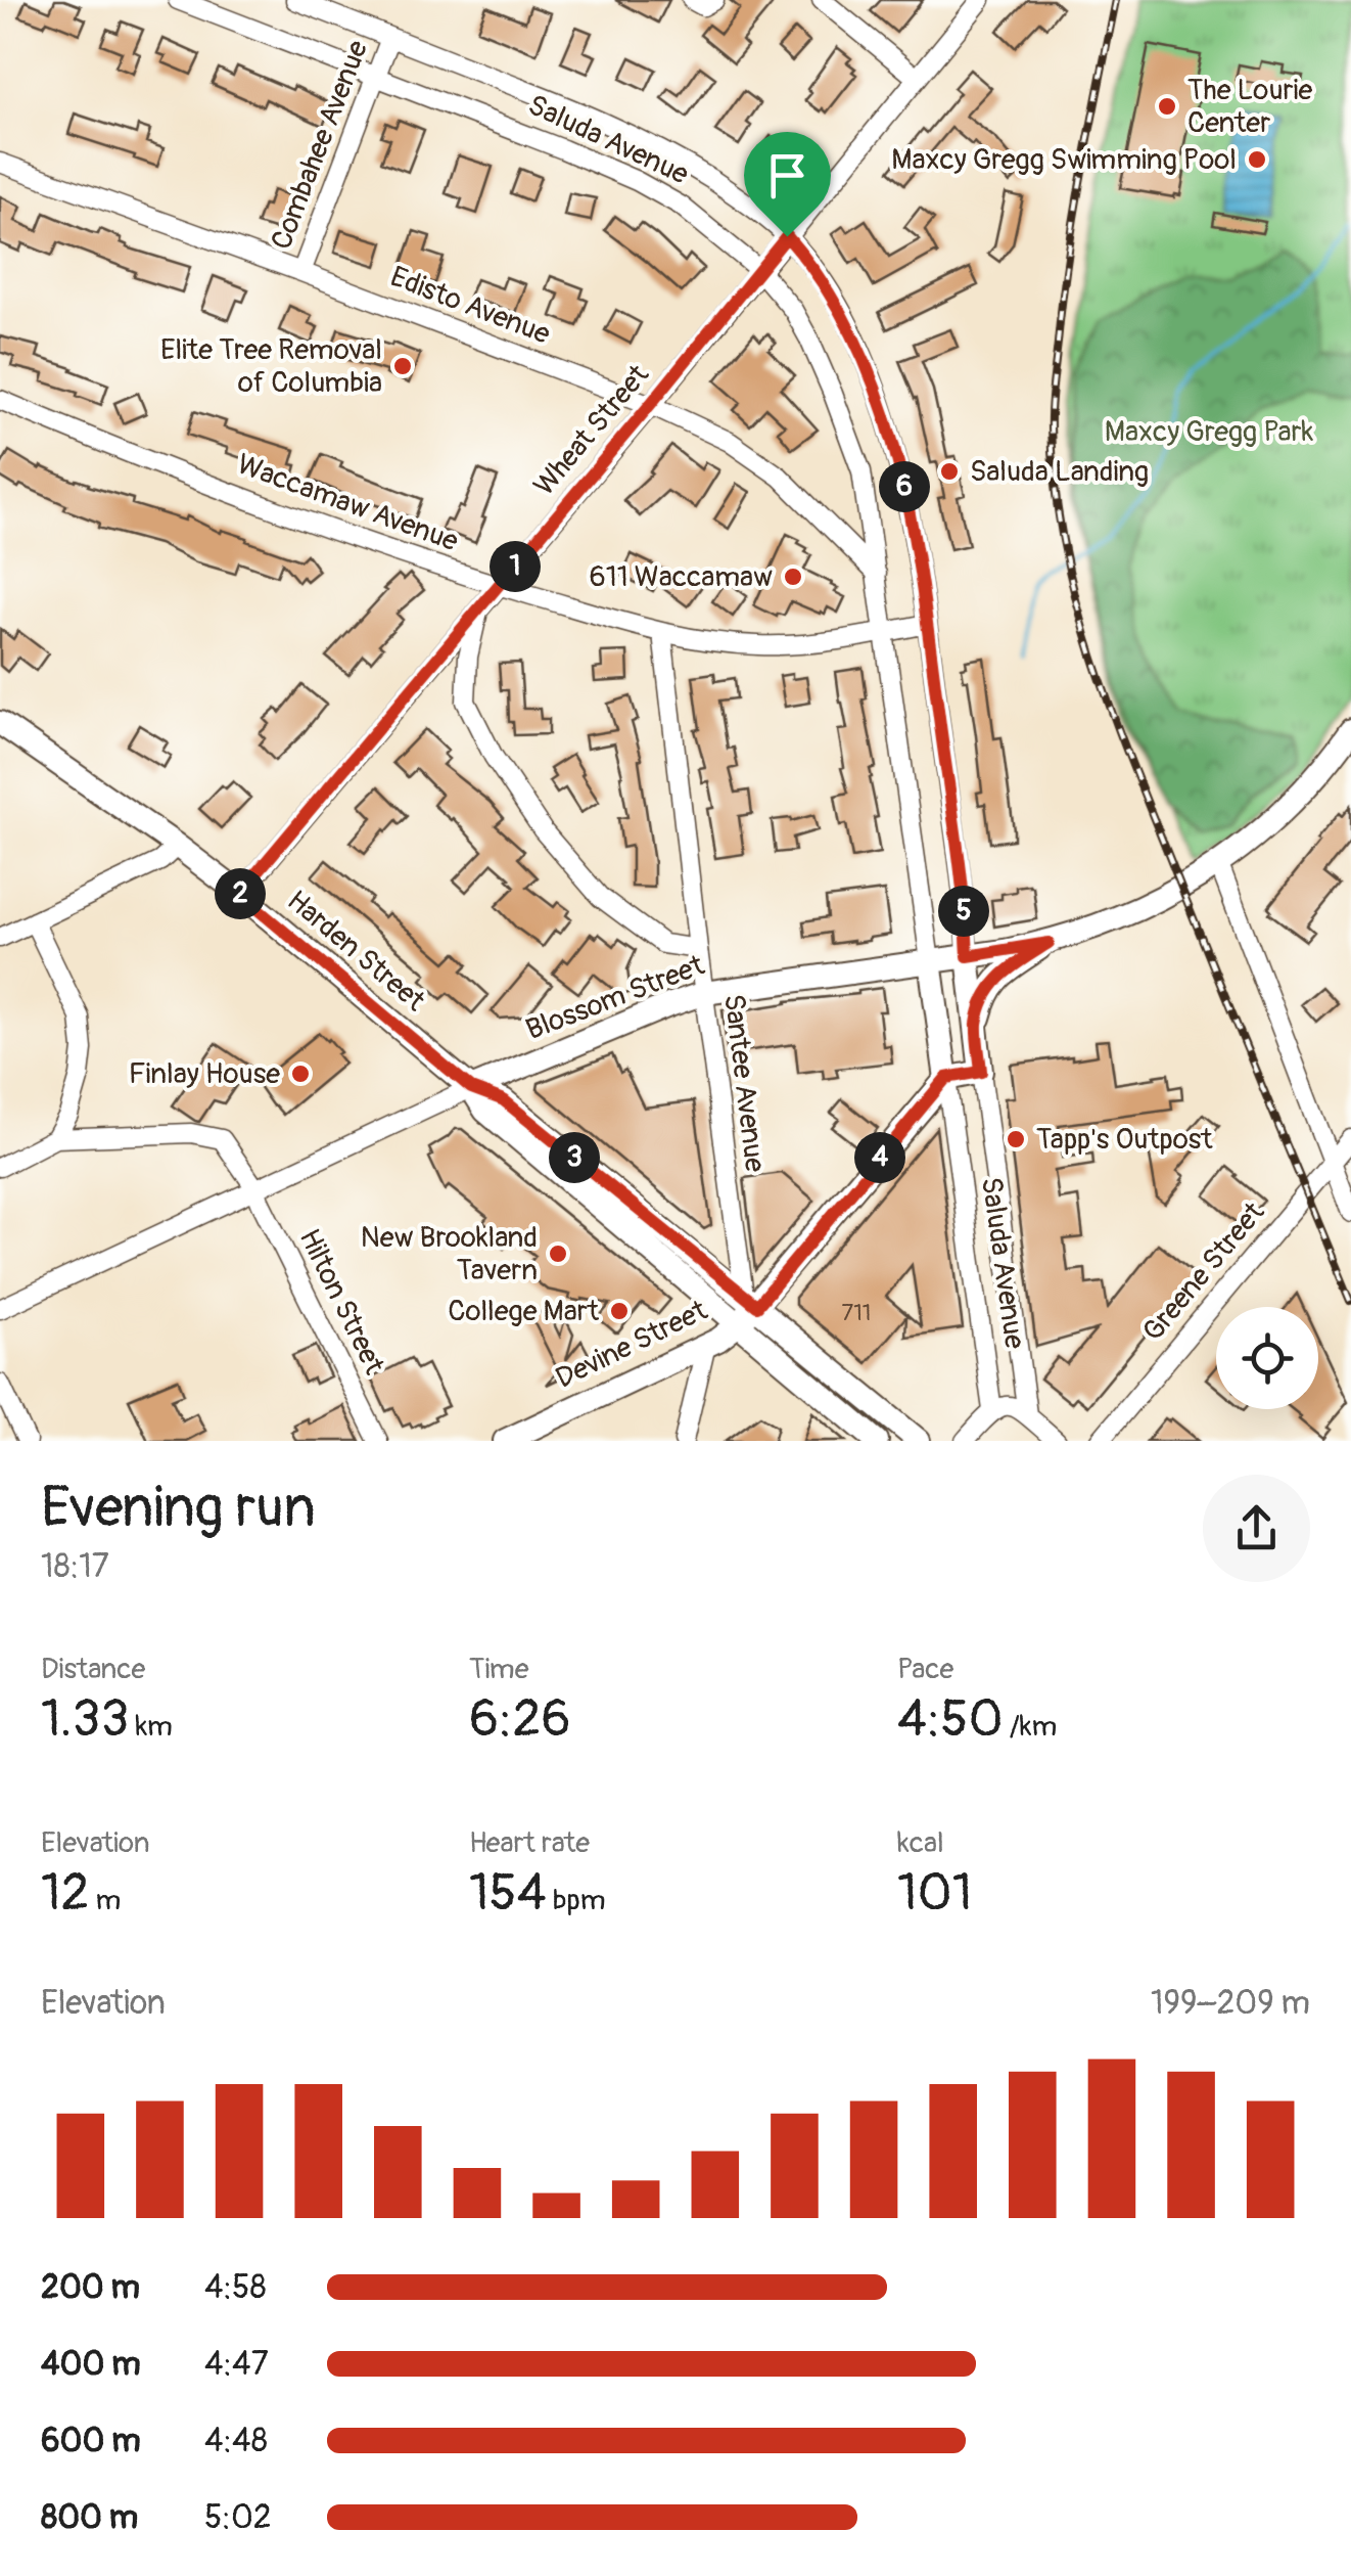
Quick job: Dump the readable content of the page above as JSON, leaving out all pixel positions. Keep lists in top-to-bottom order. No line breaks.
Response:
{"streets":{"main road":["Saluda Avenue","Harden Street","Blossom Street","Devine Street"],"street":["Combahee Avenue","Edisto Avenue","Wheat Street","Waccamaw Avenue","Santee Avenue","Greene Street","Hilton Street"]},"crossings":[["Saluda Avenue","Combahee Avenue"],["Saluda Avenue","Edisto Avenue"],["Saluda Avenue","Wheat Street"],["Saluda Avenue","Waccamaw Avenue"],["Saluda Avenue","Blossom Street"],["Saluda Avenue","Devine Street"],["Combahee Avenue","Edisto Avenue"],["Edisto Avenue","Wheat Street"],["Wheat Street","Waccamaw Avenue"],["Wheat Street","Harden Street"],["Waccamaw Avenue","Santee Avenue"],["Harden Street","Blossom Street"],["Harden Street","Santee Avenue"],["Harden Street","Devine Street"],["Blossom Street","Santee Avenue"],["Blossom Street","Hilton Street"],["Santee Avenue","Devine Street"]],"parks":["Maxcy Gregg Park"],"places":["The Lourie Center","Maxcy Gregg Swimming Pool","Elite Tree Removal of Columbia","Saluda Landing","611 Waccamaw","Finlay House","Tapp's Outpost","New Brookland Tavern","College Mart"],"house_numbers":["711"],"page":{"pins":["6","1","2","5","3","4"],"heading":["Evening run","18:17"],"stats":[["Distance","1.33 km"],["Time","6:26"],["Pace","4:50 /km"],["Elevation","12 m"],["Heart rate","154 bpm"],["kcal","101"]],"chart":["Elevation","199–209 m"],"list":[{"name":"200 m","note":"4:58"},{"name":"400 m","note":"4:47"},{"name":"600 m","note":"4:48"},{"name":"800 m","note":"5:02"}]}}
